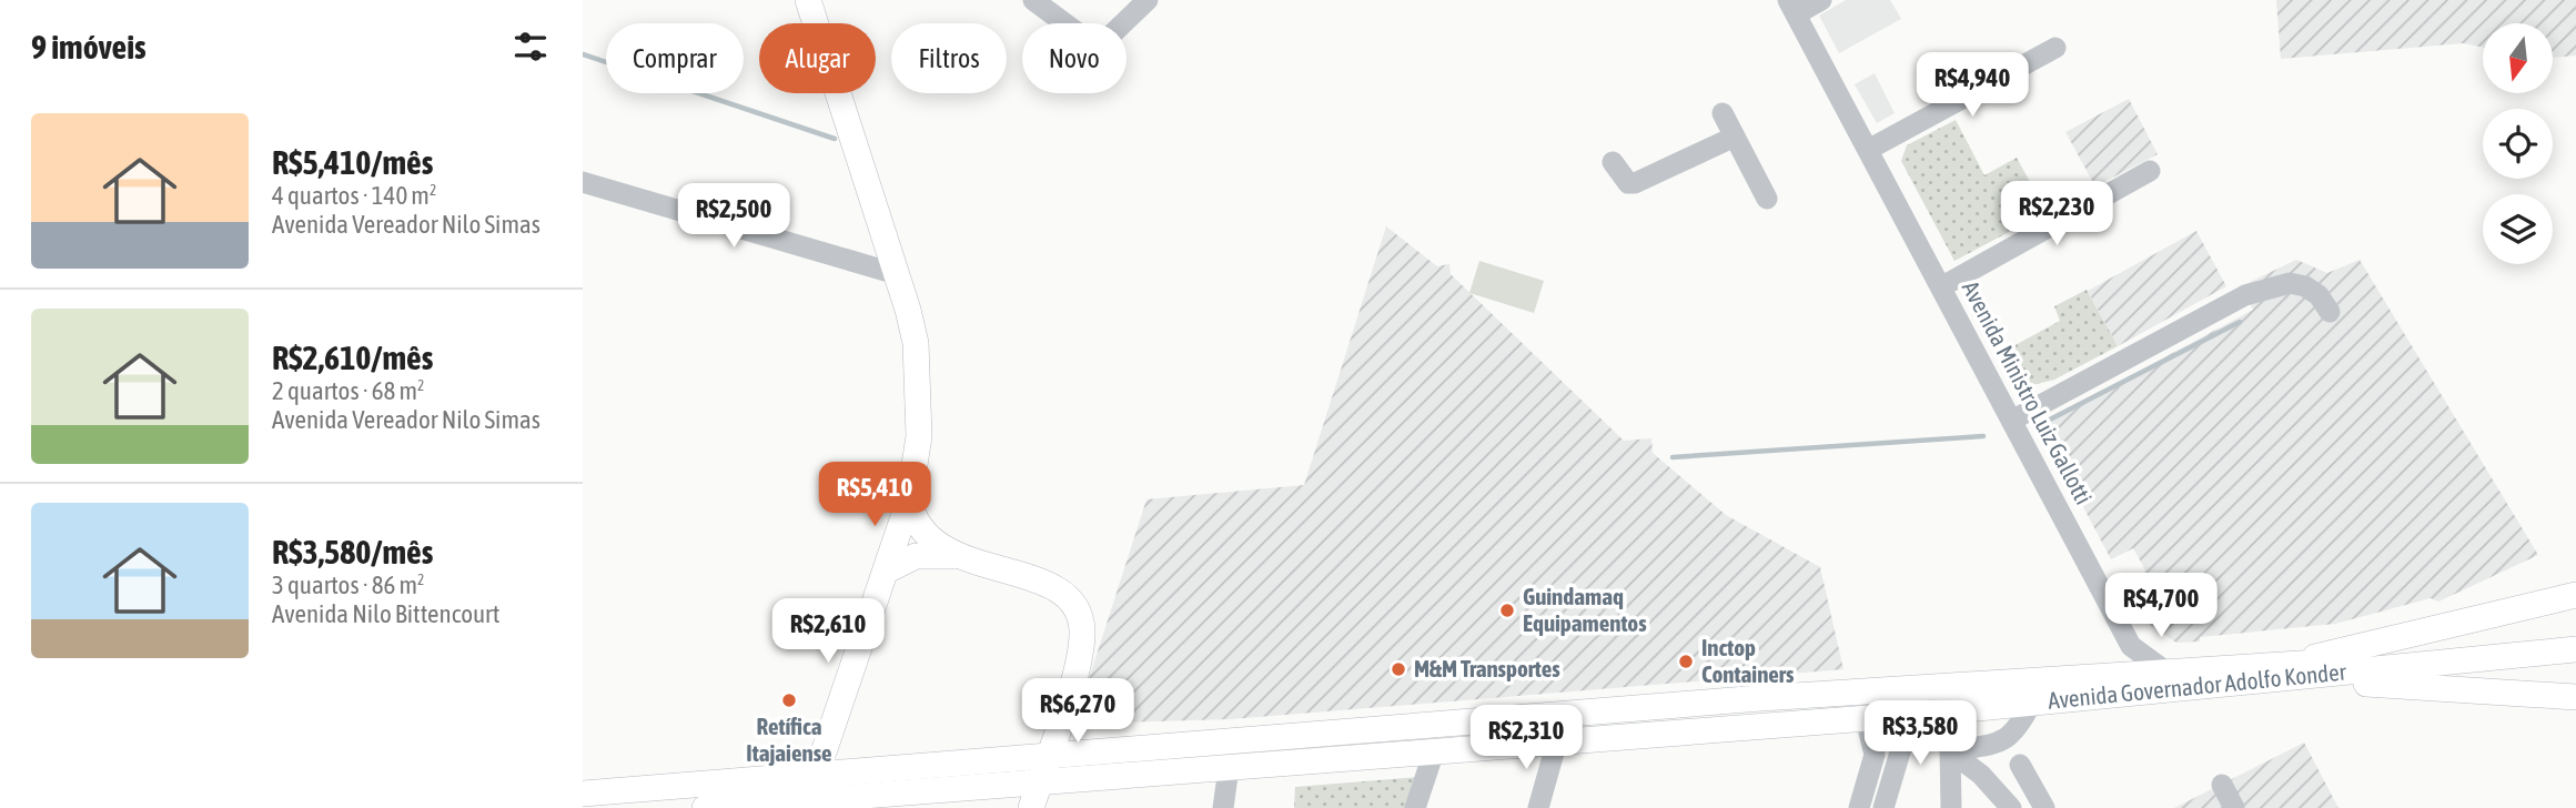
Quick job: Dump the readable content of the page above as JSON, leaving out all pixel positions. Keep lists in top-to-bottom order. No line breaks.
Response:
{"streets":{"main road":["Avenida Governador Adolfo Konder"],"street":["Avenida Ministro Luiz Gallotti"]},"crossings":[["Avenida Ministro Luiz Gallotti","Avenida Governador Adolfo Konder"]],"places":["Guindamaq Equipamentos","Inctop Containers","M&M Transportes","Retífica Itajaiense"],"north":"bottom","page":{"heading":"9 imóveis","chip":["Comprar","Alugar","Filtros","Novo"],"price":["R$4,940","R$2,230","R$2,500","R$5,410","R$4,700","R$2,610","R$6,270","R$3,580","R$2,310"],"list":[{"name":"R$5,410/mês","note":"4 quartos · 140 m² · Avenida Vereador Nilo Simas"},{"name":"R$2,610/mês","note":"2 quartos · 68 m² · Avenida Vereador Nilo Simas"},{"name":"R$3,580/mês","note":"3 quartos · 86 m² · Avenida Nilo Bittencourt"}]}}
